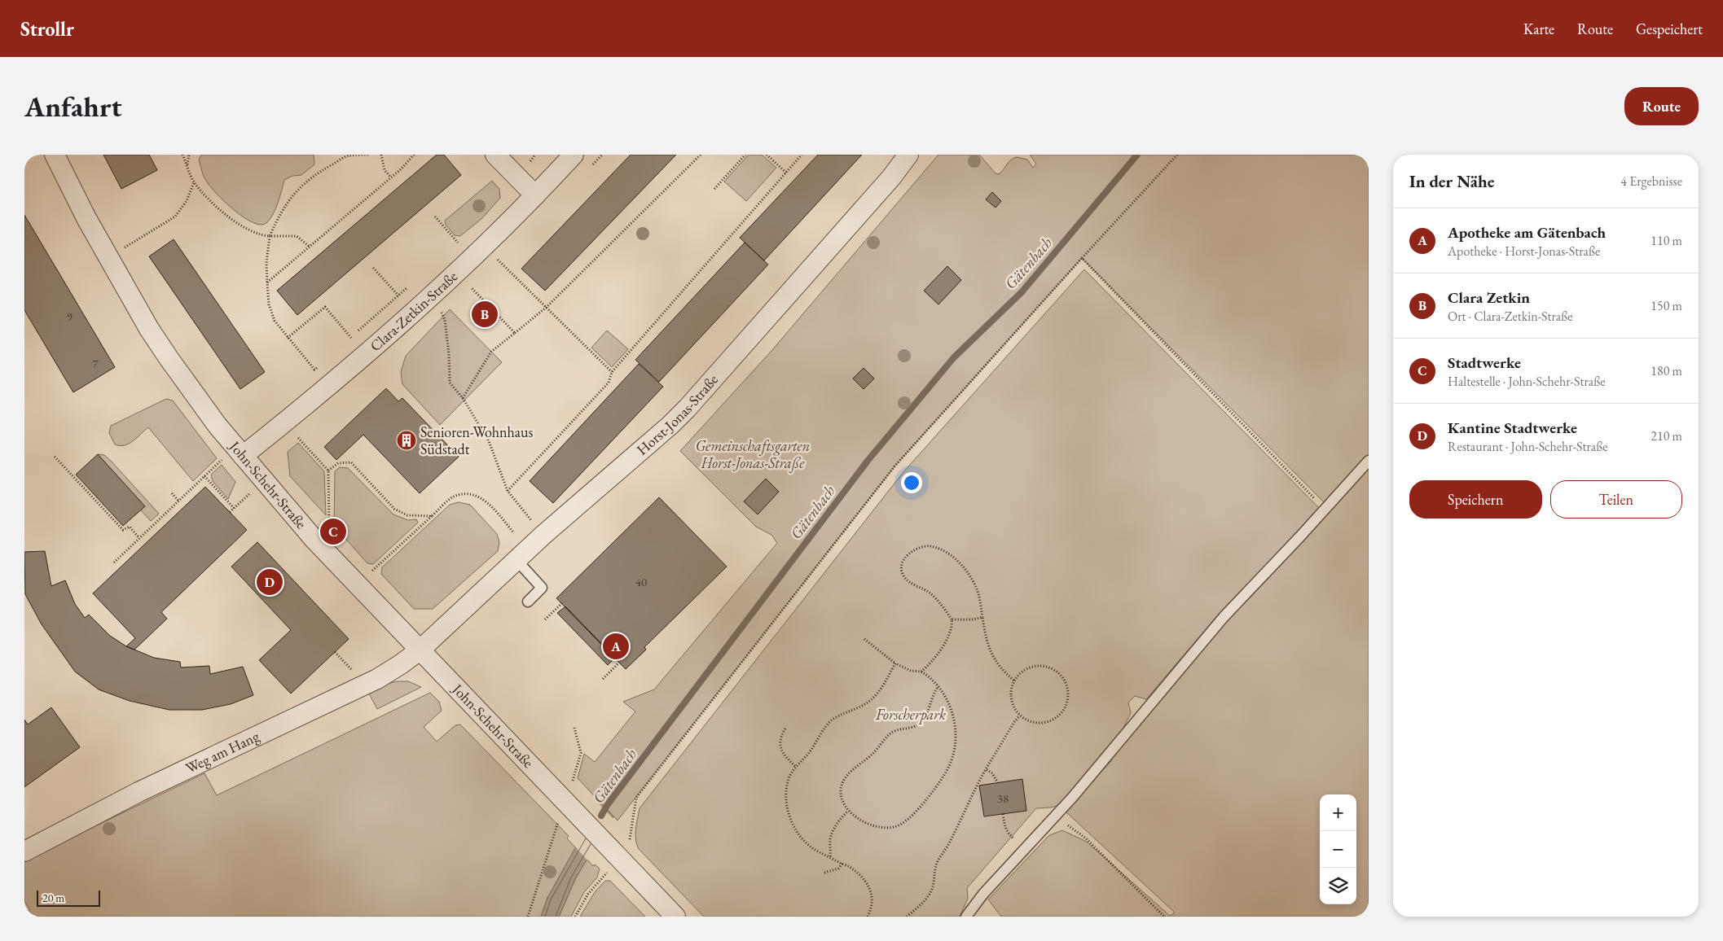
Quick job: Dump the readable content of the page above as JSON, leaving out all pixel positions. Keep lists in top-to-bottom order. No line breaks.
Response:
{"streets":{"street":["Clara-Zetkin-Straße","Horst-Jonas-Straße","John-Schehr-Straße","Weg am Hang"]},"crossings":[["Clara-Zetkin-Straße","John-Schehr-Straße"],["Horst-Jonas-Straße","John-Schehr-Straße"],["Horst-Jonas-Straße","Weg am Hang"],["John-Schehr-Straße","Weg am Hang"]],"water":["Gätenbach"],"parks":["Gemeinschaftsgarten Horst-Jonas-Straße","Forscherpark"],"places":{"building":["Senioren-Wohnhaus Südstadt"]},"house_numbers":["9","7","40","38"],"scale_bar":"20 m","page":{"header":"Strollr","nav":["Karte","Route","Gespeichert"],"buttons":["Route",["Speichern","Teilen"]],"title":"Anfahrt","heading":["In der Nähe","4 Ergebnisse"],"list":[{"mark":"A","name":"Apotheke am Gätenbach","note":"Apotheke · Horst-Jonas-Straße","value":"110 m"},{"mark":"B","name":"Clara Zetkin","note":"Ort · Clara-Zetkin-Straße","value":"150 m"},{"mark":"C","name":"Stadtwerke","note":"Haltestelle · John-Schehr-Straße","value":"180 m"},{"mark":"D","name":"Kantine Stadtwerke","note":"Restaurant · John-Schehr-Straße","value":"210 m"}],"pins":["B","C","D","A"],"map_buttons":["+","−"],"scale":"20 m"}}
